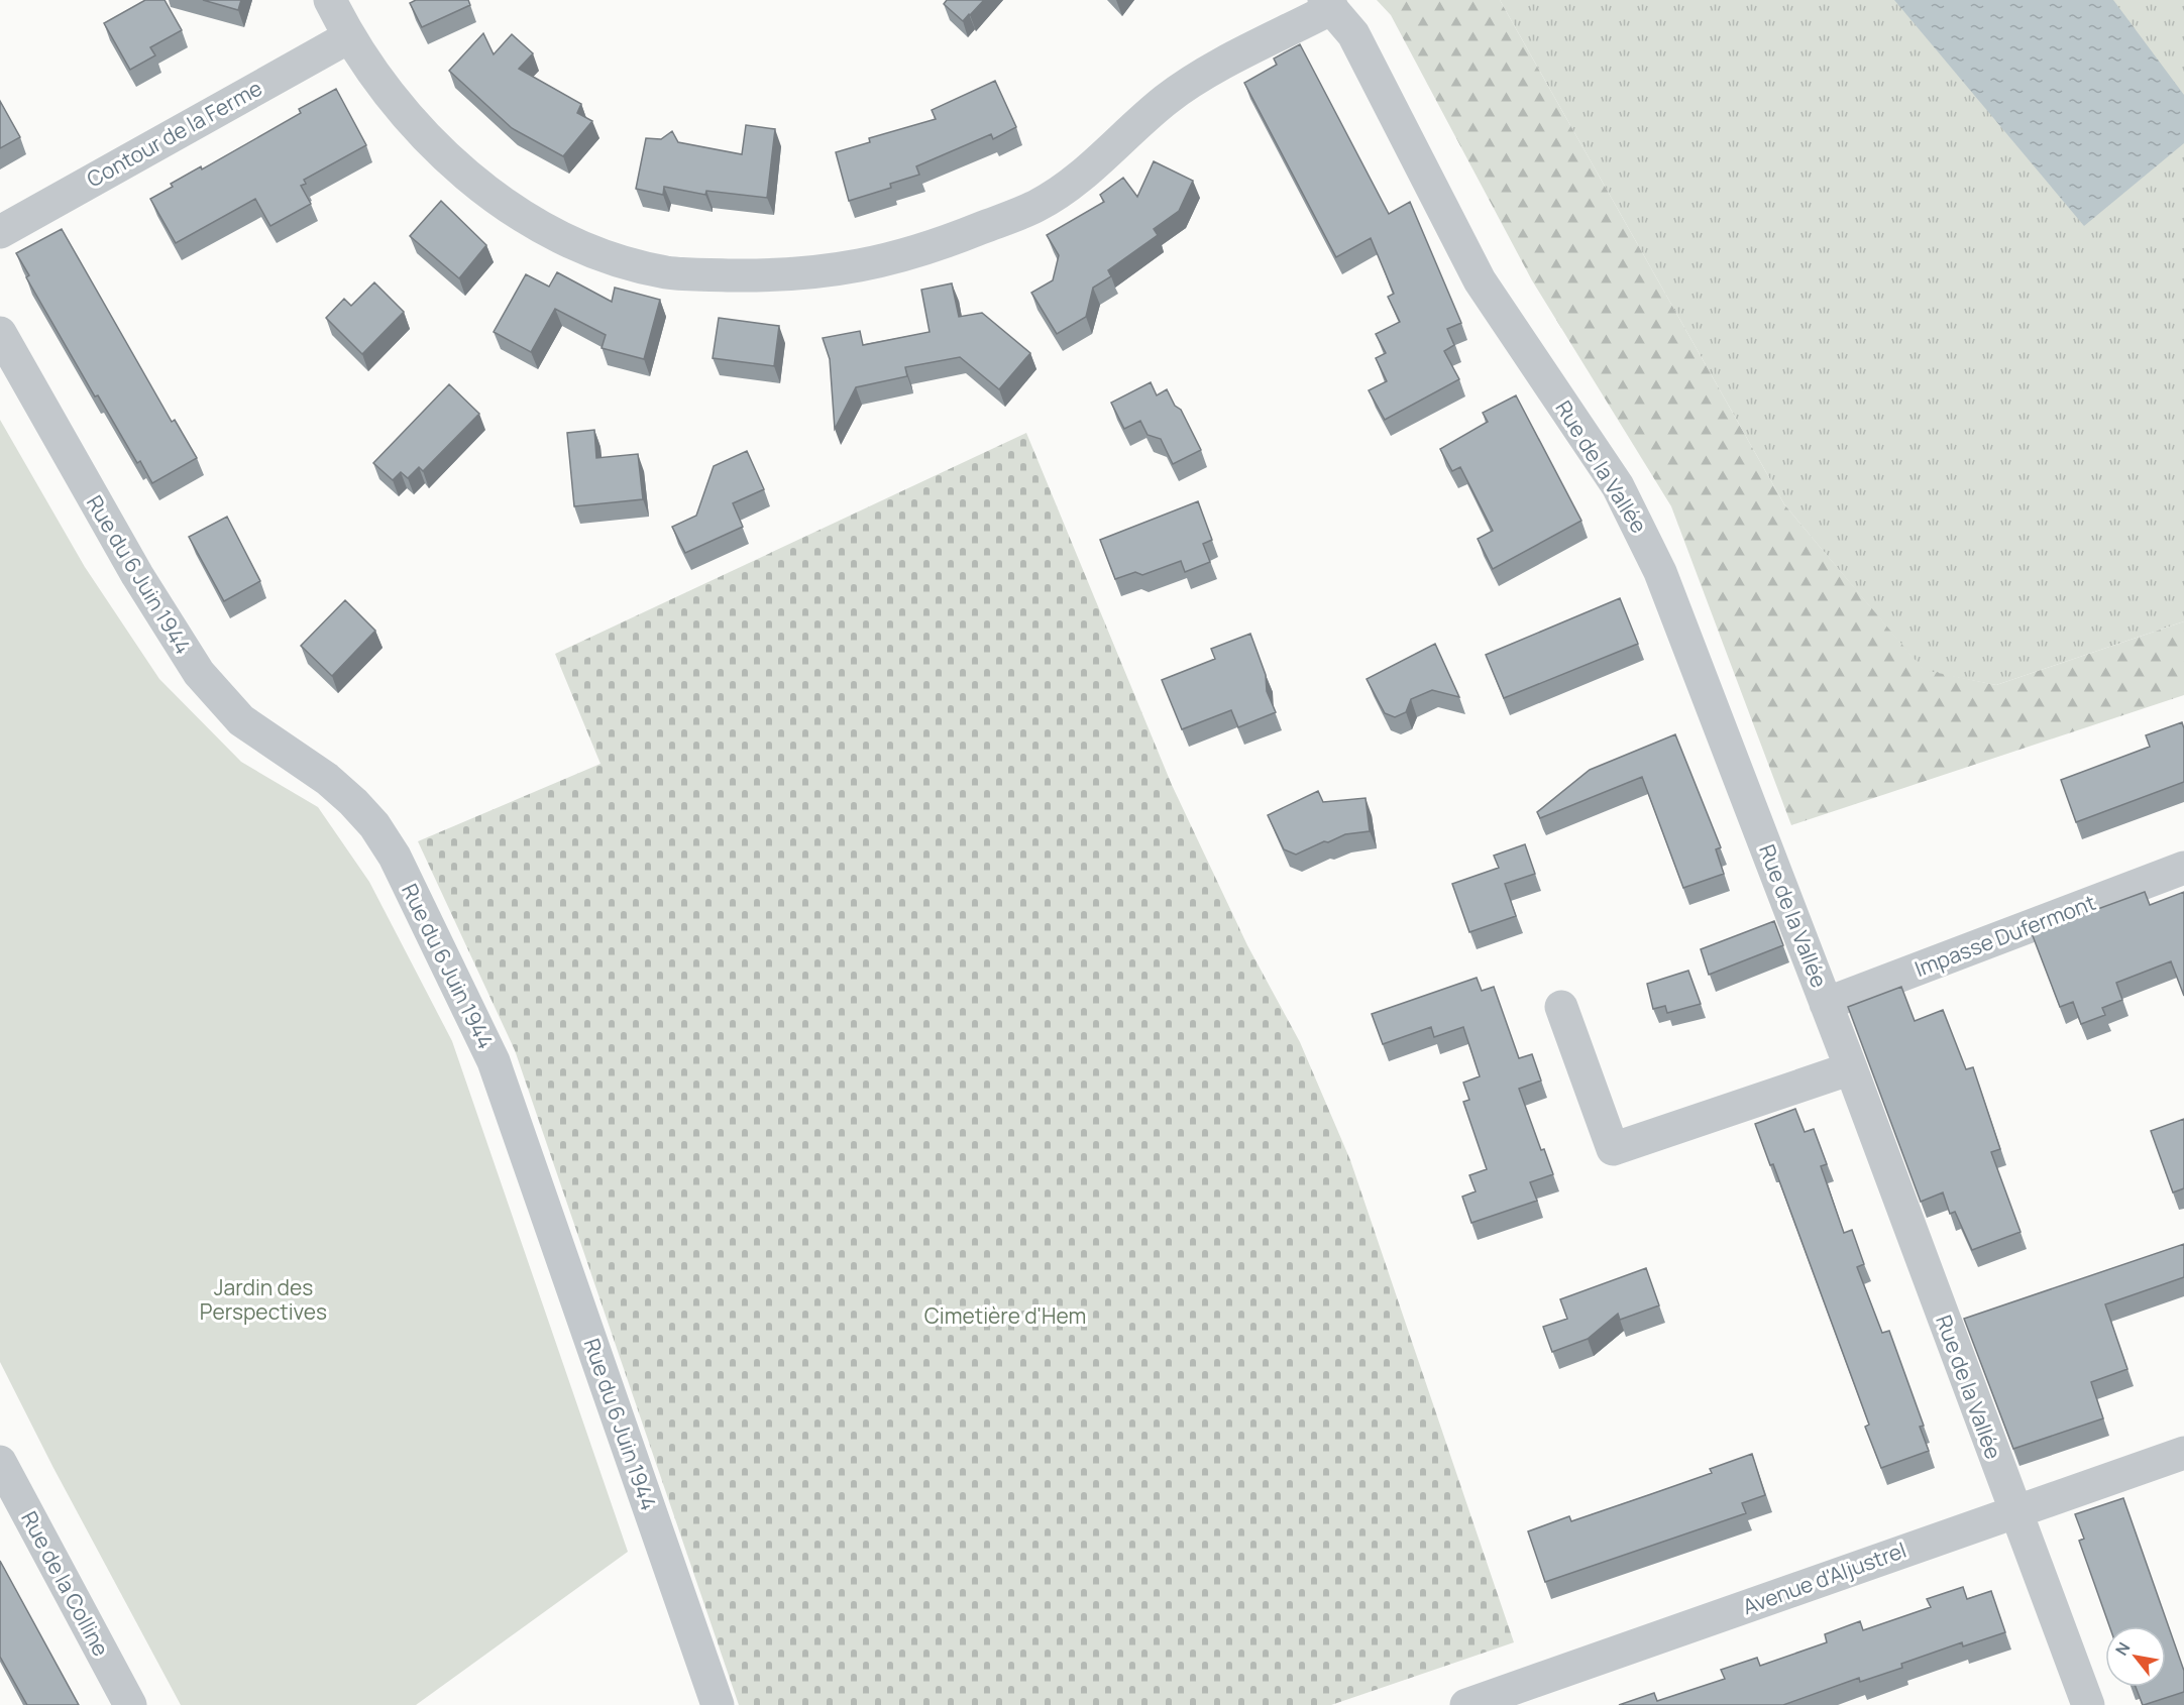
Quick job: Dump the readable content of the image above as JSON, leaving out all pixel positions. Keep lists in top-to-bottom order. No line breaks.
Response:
{"streets":{"street":["Contour de la Ferme","Rue de la Vallée","Rue du 6 Juin 1944","Impasse Dufermont","Avenue d'Aljustrel","Rue de la Colline"]},"crossings":[["Rue de la Vallée","Impasse Dufermont"],["Rue de la Vallée","Avenue d'Aljustrel"]],"parks":["Jardin des Perspectives","Cimetière d'Hem"],"north":"top left"}
